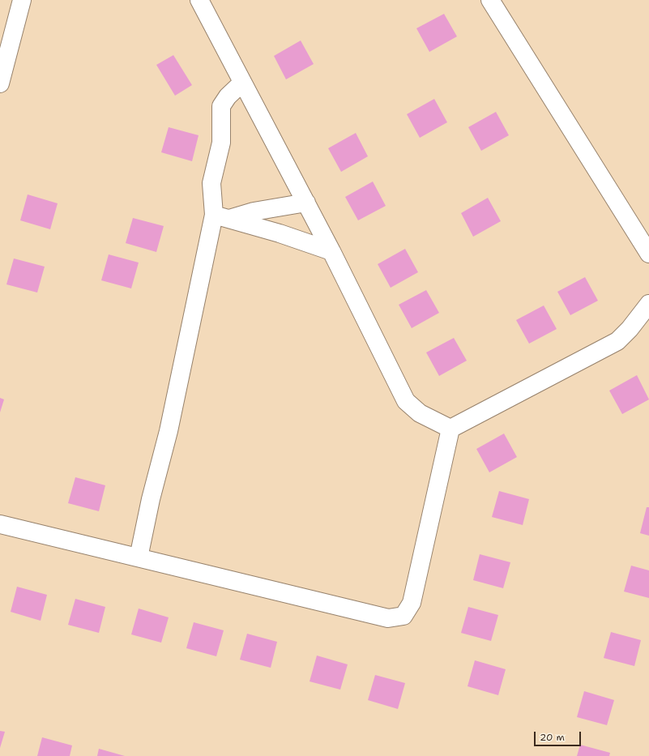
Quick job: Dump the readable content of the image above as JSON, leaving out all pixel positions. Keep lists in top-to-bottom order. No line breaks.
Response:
{"scale_bar":"20 m"}
